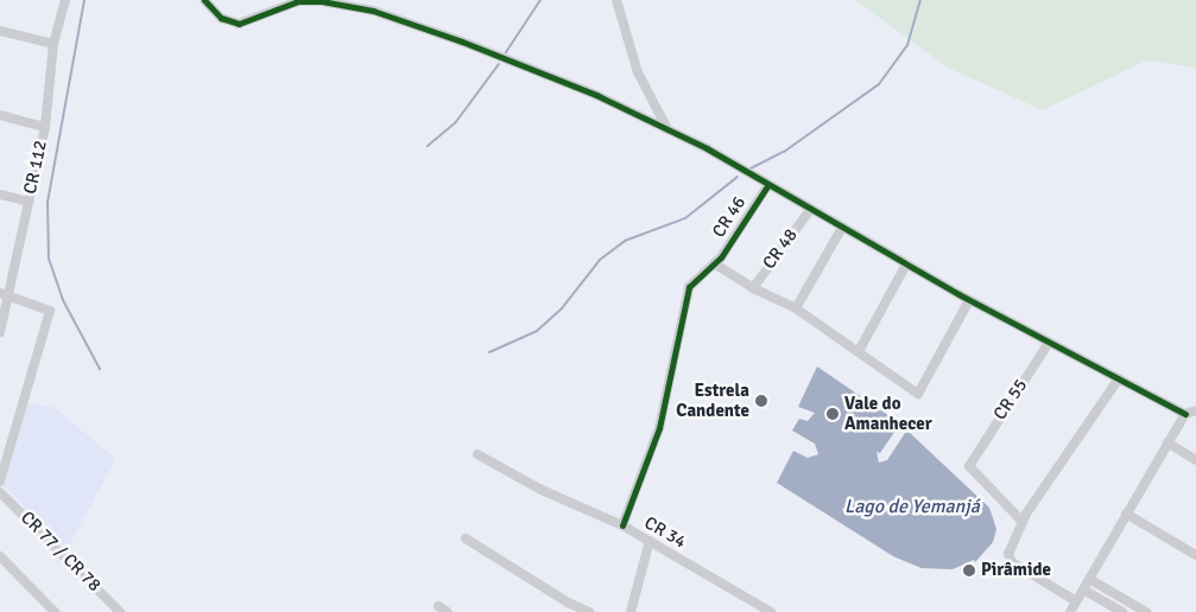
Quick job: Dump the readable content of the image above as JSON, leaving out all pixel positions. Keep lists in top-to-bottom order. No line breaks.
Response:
{"streets":{"street":["CR 112","CR 46","CR 48","CR 55","CR 34","CR 77 / CR 78"]},"crossings":[["CR 46","CR 34"]],"water":["Lago de Yemanjá"],"places":["Estrela Candente","Vale do Amanhecer","Pirâmide"]}
